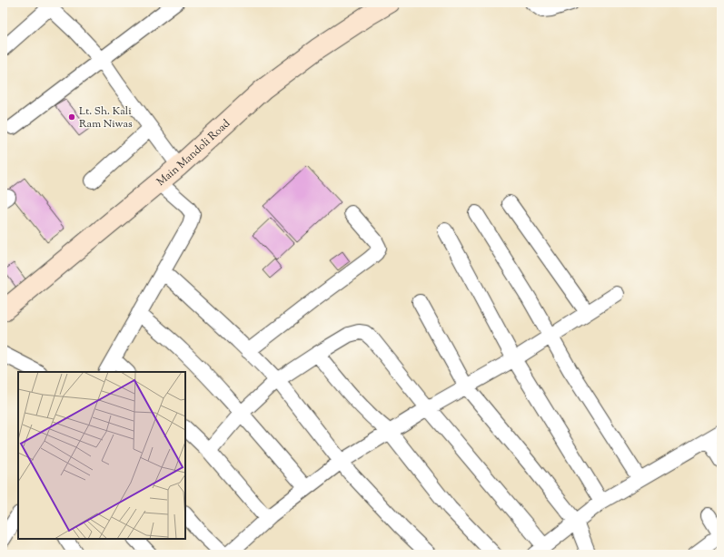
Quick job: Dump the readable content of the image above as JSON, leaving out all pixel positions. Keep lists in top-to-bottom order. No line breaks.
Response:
{"streets":{"street":["Main Mandoli Road"]},"places":["Lt. Sh. Kali Ram Niwas"]}
